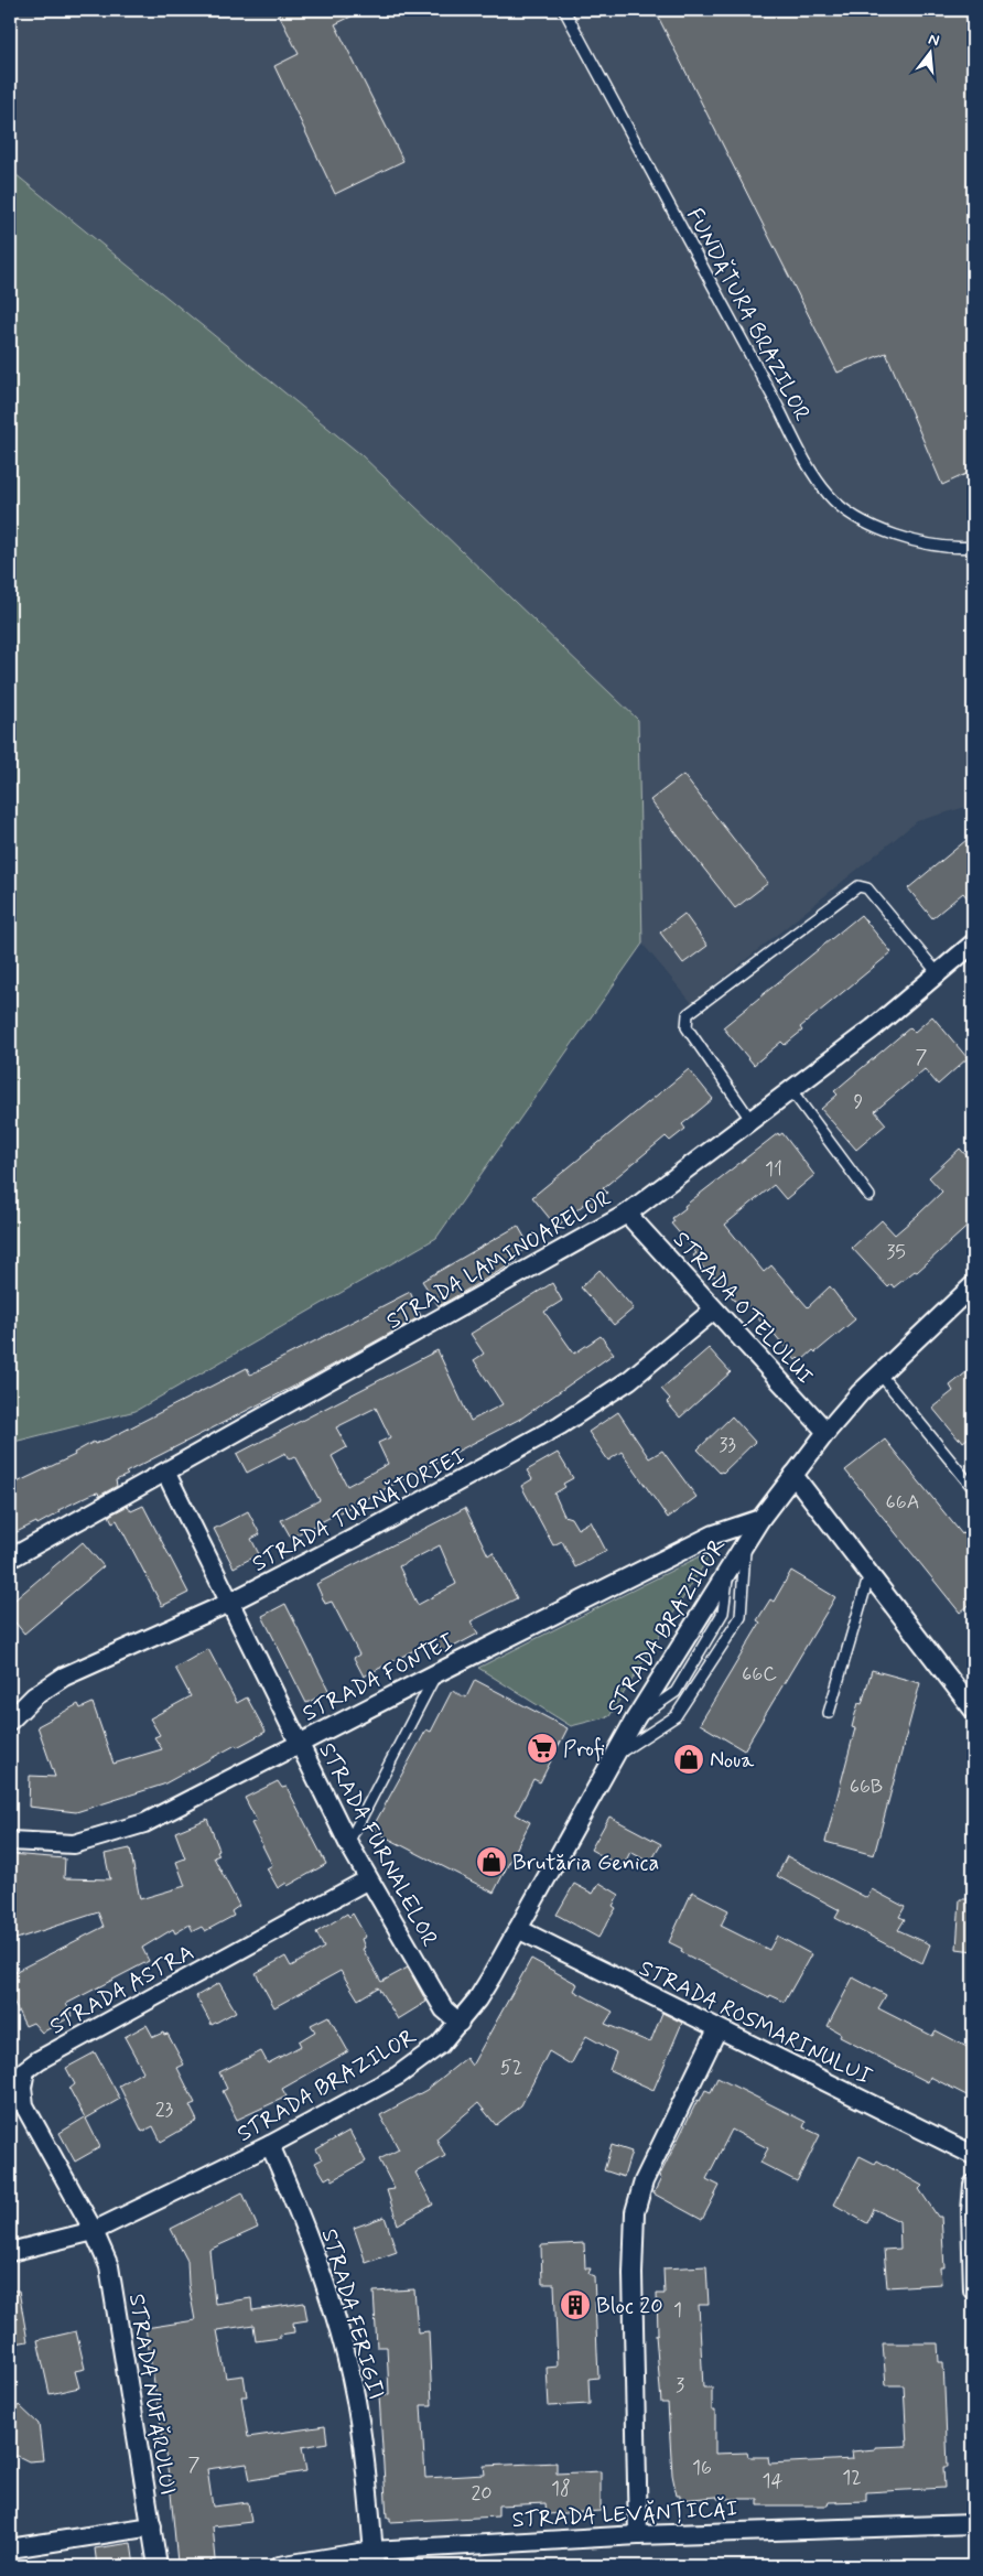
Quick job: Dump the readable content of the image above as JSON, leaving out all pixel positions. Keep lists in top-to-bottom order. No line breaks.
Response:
{"streets":{"street":["STRADA LAMINOARELOR","STRADA OȚELULUI","STRADA TURNĂTORIEI","STRADA BRAZILOR","STRADA FONTEI","STRADA FURNALELOR","STRADA ASTRA","STRADA ROSMARINULUI","STRADA FERIGII","STRADA NUFĂRULUI","STRADA LEVĂNȚICĂI"],"lane":["FUNDĂTURA BRAZILOR"]},"crossings":[["STRADA LAMINOARELOR","STRADA OȚELULUI"],["STRADA LAMINOARELOR","STRADA FURNALELOR"],["STRADA OȚELULUI","STRADA TURNĂTORIEI"],["STRADA OȚELULUI","STRADA BRAZILOR"],["STRADA TURNĂTORIEI","STRADA FURNALELOR"],["STRADA BRAZILOR","STRADA FONTEI"],["STRADA BRAZILOR","STRADA FURNALELOR"],["STRADA BRAZILOR","STRADA ASTRA"],["STRADA BRAZILOR","STRADA ROSMARINULUI"],["STRADA BRAZILOR","STRADA FERIGII"],["STRADA BRAZILOR","STRADA NUFĂRULUI"],["STRADA FONTEI","STRADA FURNALELOR"],["STRADA FURNALELOR","STRADA ASTRA"],["STRADA ASTRA","STRADA NUFĂRULUI"],["STRADA FERIGII","STRADA LEVĂNȚICĂI"]],"places":{"supermarket":["Profi"],"shop":["Noua","Brutăria Genica"],"building":["Bloc 20"]},"house_numbers":["7","9","11","35","33","66A","66C","66B","52","23","1","3","7","16","12","14","18","20"],"north":"top"}
